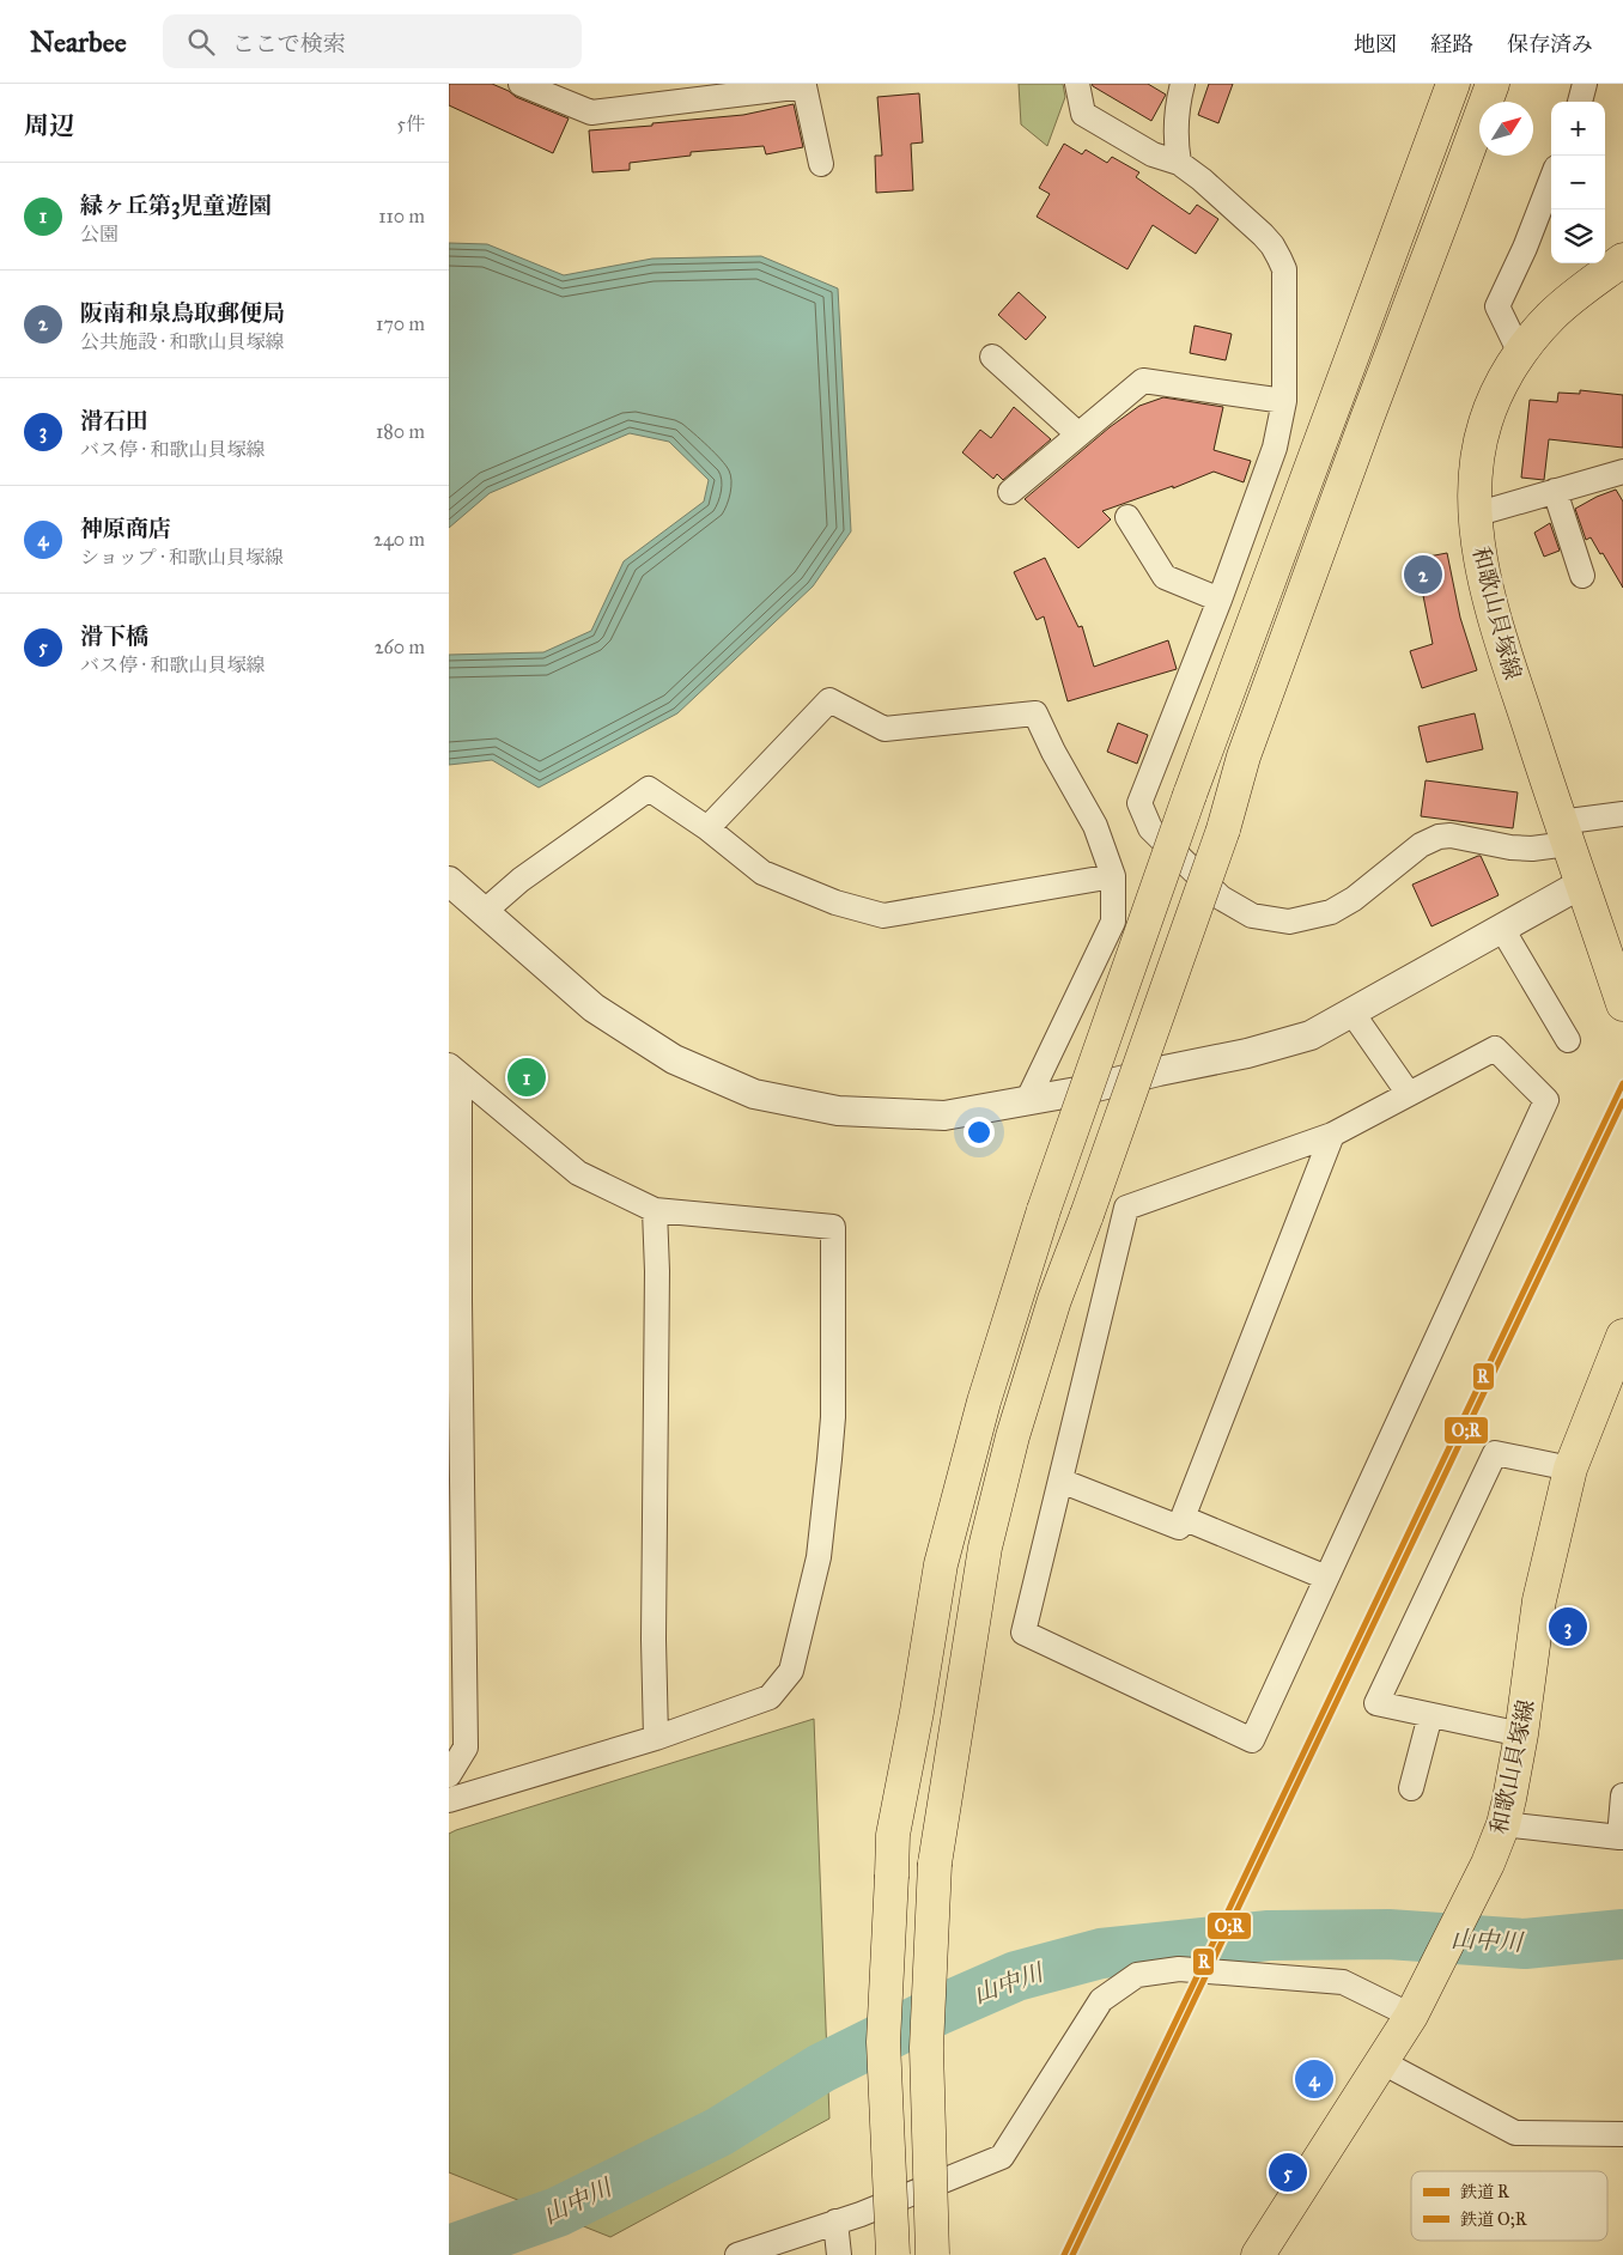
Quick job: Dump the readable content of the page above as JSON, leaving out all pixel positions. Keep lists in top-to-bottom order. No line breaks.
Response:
{"streets":{"main road":["和歌山貝塚線"]},"water":["山中川"],"lines":["rail line R","rail line O;R"],"legend":["鉄道 R","鉄道 O;R"],"north":"top right","page":{"header":"Nearbee","search":"ここで検索","nav":["地図","経路","保存済み"],"heading":["周辺","5件"],"map_buttons":["+","−"],"list":[{"mark":"1","name":"緑ヶ丘第3児童遊園","note":"公園","value":"110 m"},{"mark":"2","name":"阪南和泉鳥取郵便局","note":"公共施設 · 和歌山貝塚線","value":"170 m"},{"mark":"3","name":"滑石田","note":"バス停 · 和歌山貝塚線","value":"180 m"},{"mark":"4","name":"神原商店","note":"ショップ · 和歌山貝塚線","value":"240 m"},{"mark":"5","name":"滑下橋","note":"バス停 · 和歌山貝塚線","value":"260 m"}],"pins":["2","1","3","4","5"]}}
